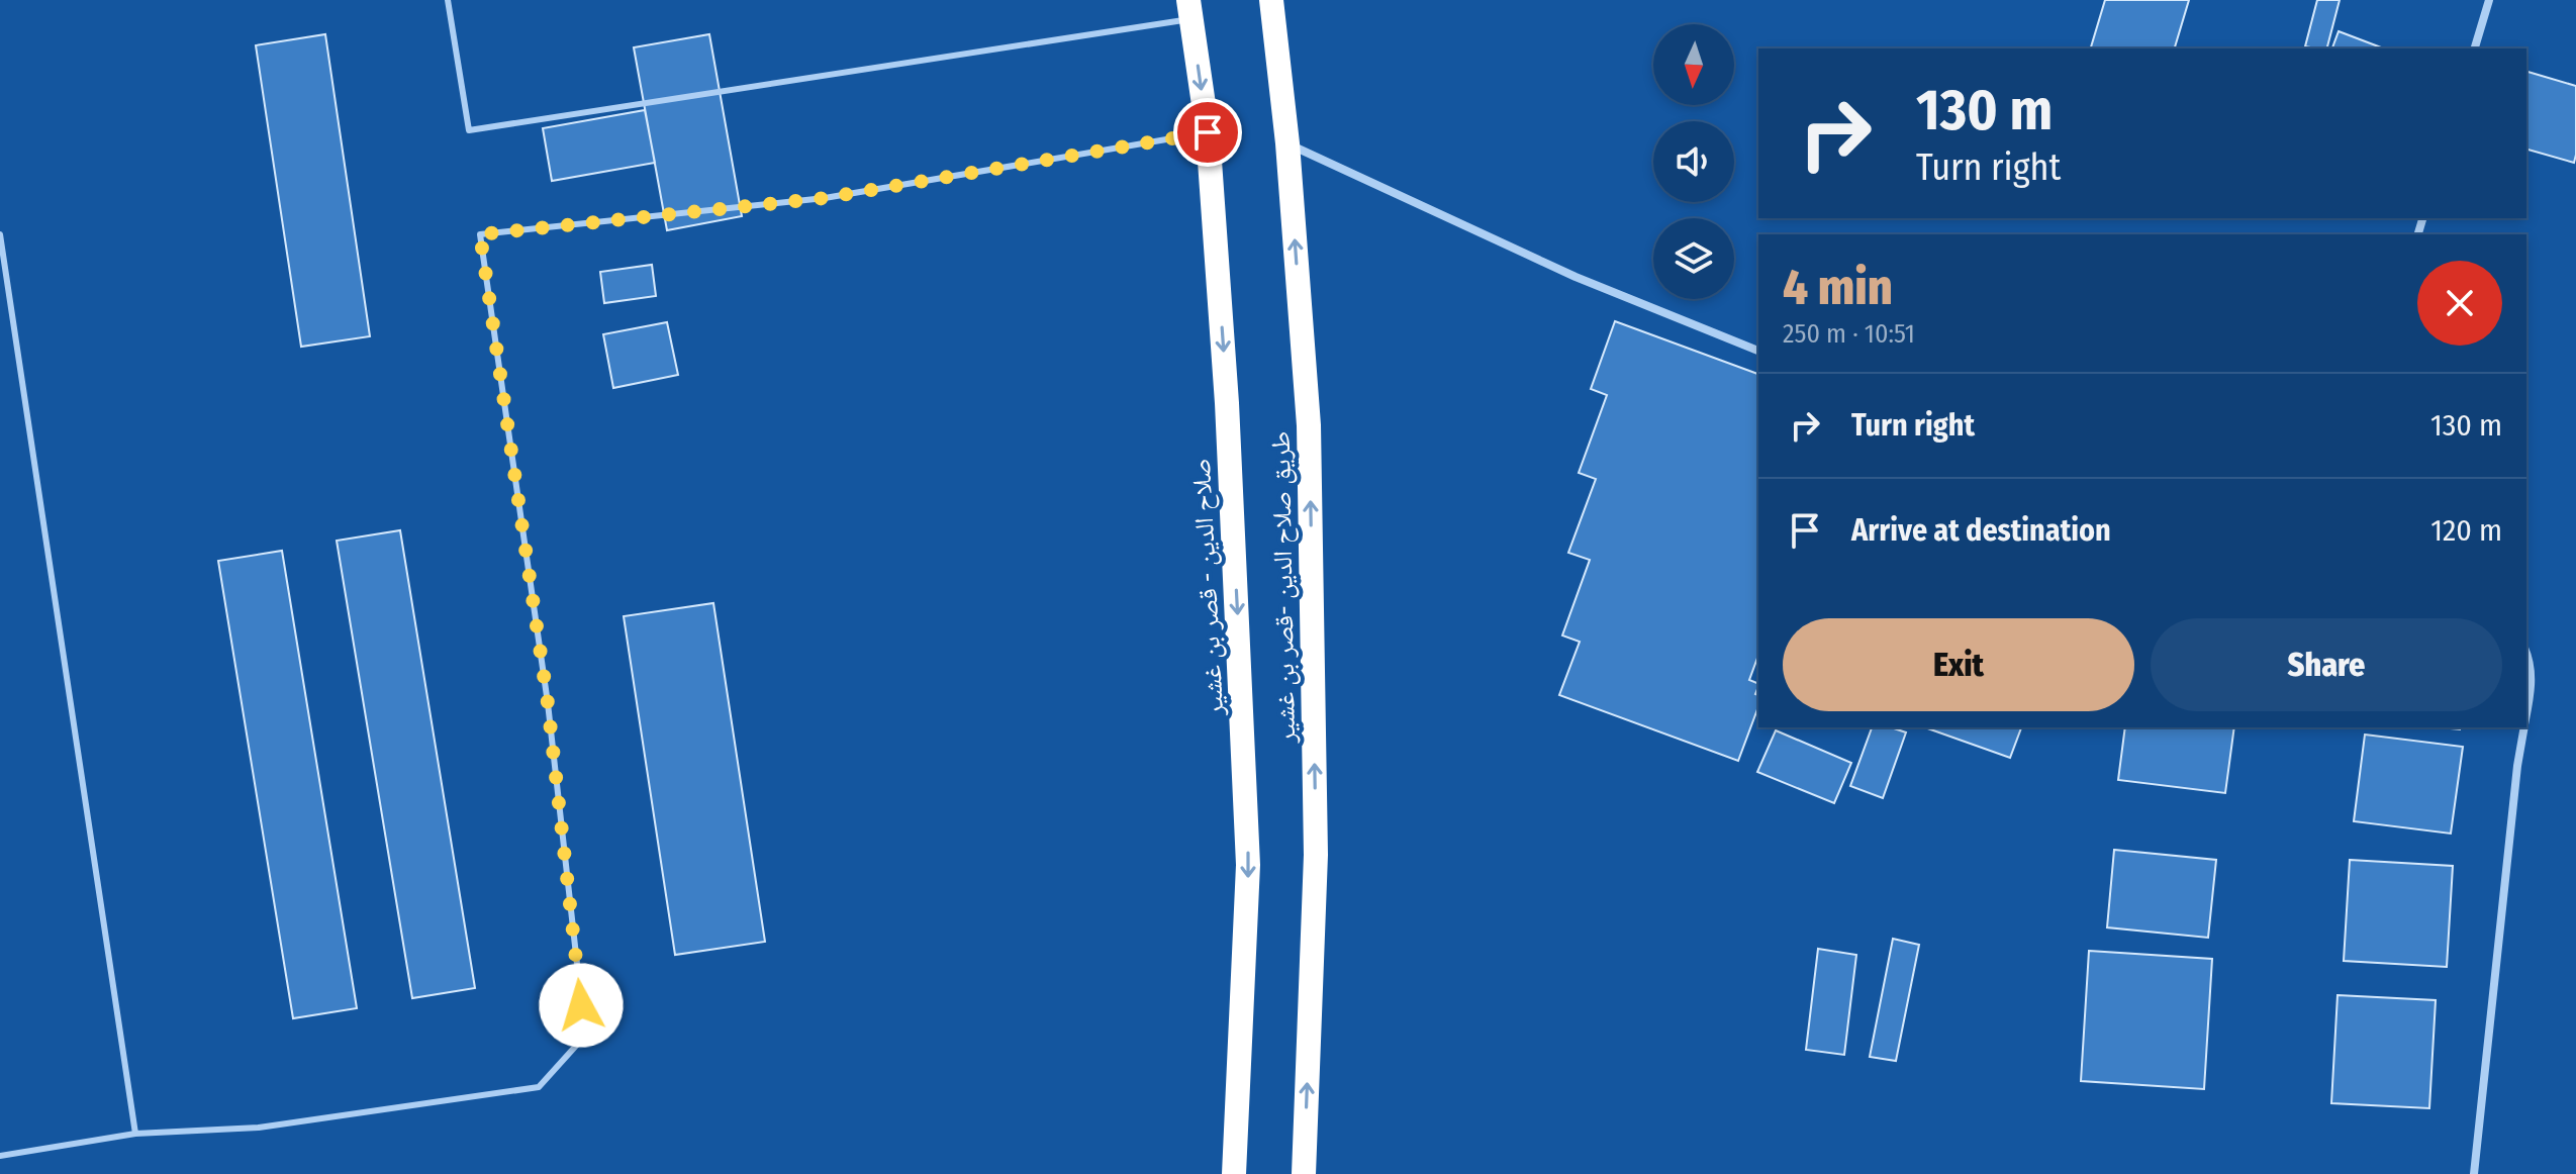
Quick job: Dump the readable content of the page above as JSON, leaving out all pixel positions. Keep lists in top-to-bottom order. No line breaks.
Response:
{"streets":{"highway":["صلاح الدين - قصر بن غشير","طريق صلاح الدين -قصر بن غشير"]},"one_way":["صلاح الدين - قصر بن غشير","طريق صلاح الدين -قصر بن غشير"],"north":"bottom","page":{"turn":["130 m","Turn right"],"heading":["4 min","250 m · 10:51"],"list":[{"name":"Turn right","value":"130 m"},{"name":"Arrive at destination","value":"120 m"}],"buttons":["Exit","Share"]}}
